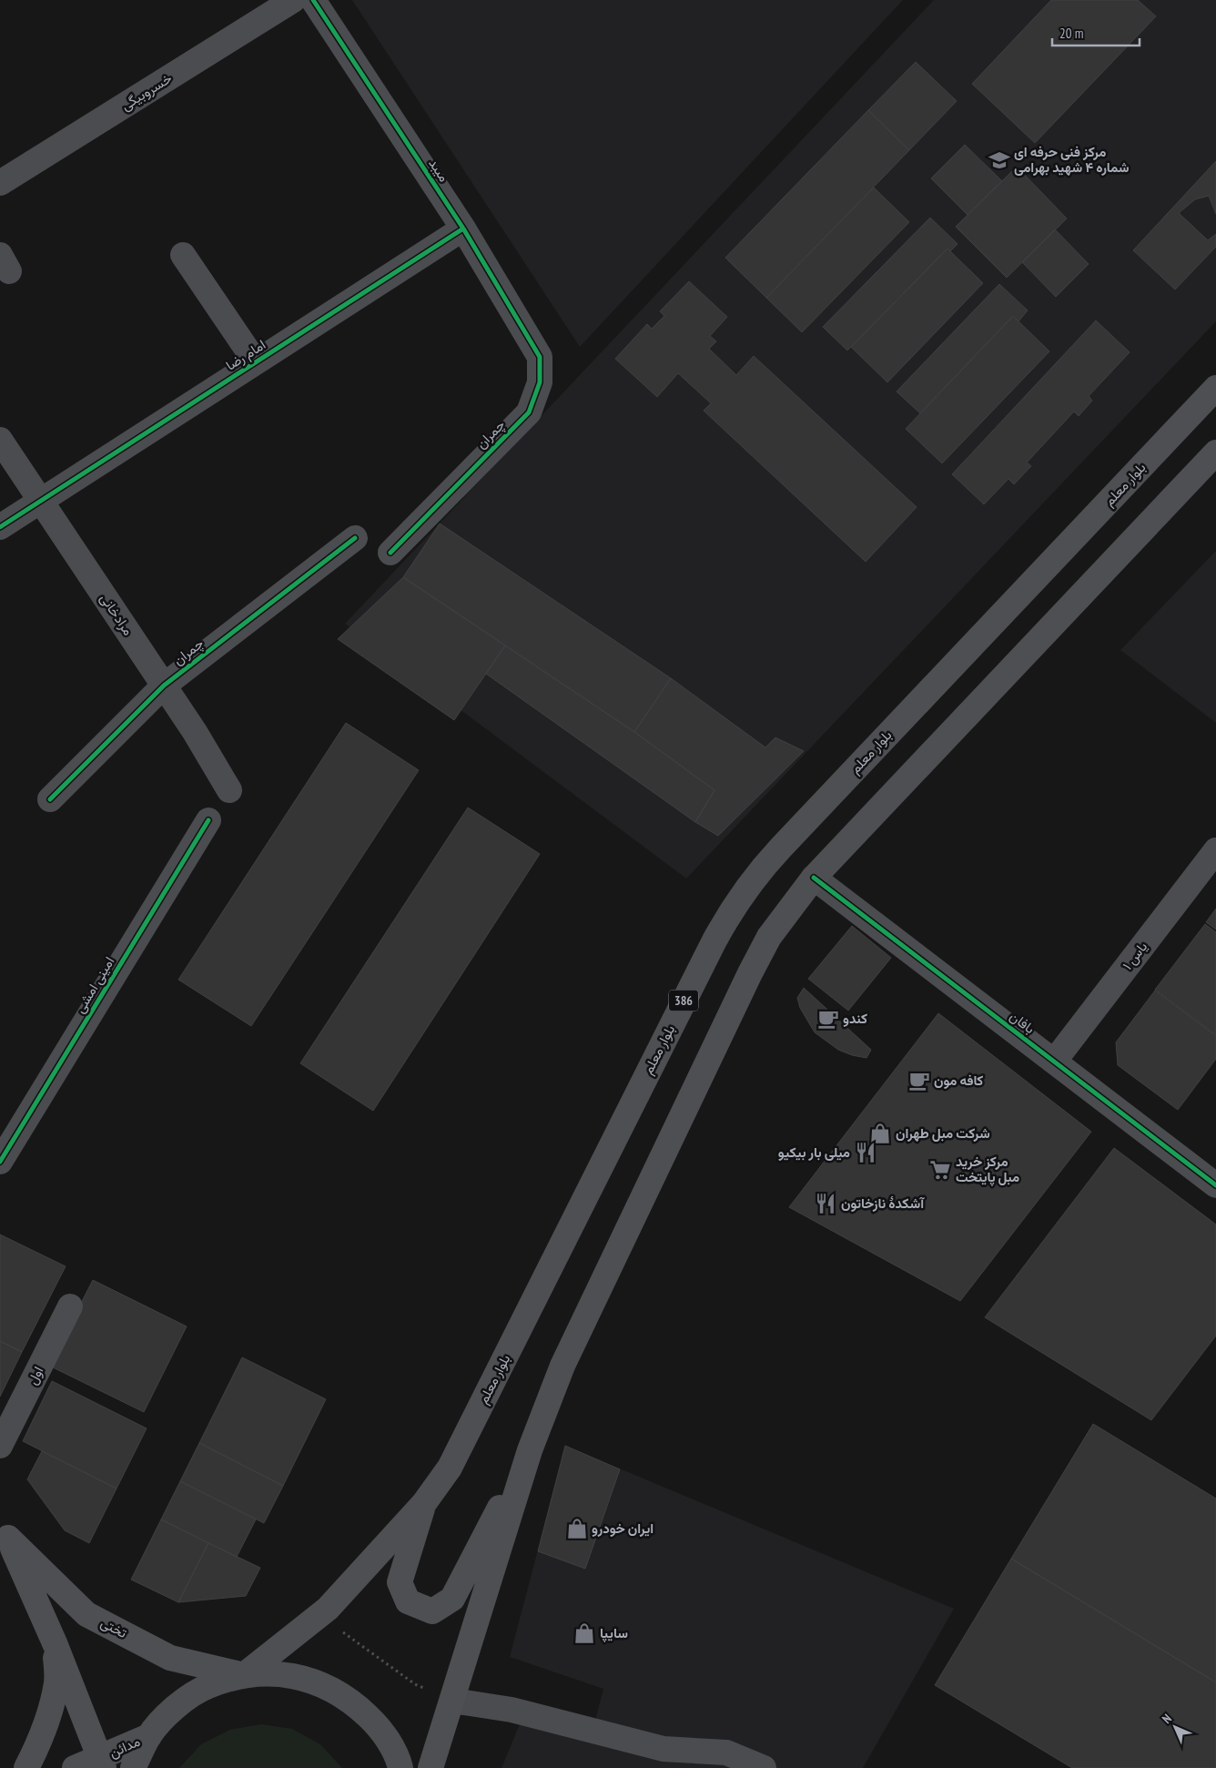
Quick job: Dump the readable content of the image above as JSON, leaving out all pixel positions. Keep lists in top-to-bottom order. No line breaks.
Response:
{"streets":{"main road":["بلوار معلم","386","تختی","مدائن"],"street":["خسروبیگی","میبد","امام رضا","چمران","مرادخانی","یاس ۱","امینی امشی","بافان","اول"]},"crossings":[["میبد","امام رضا"],["میبد","چمران"],["امام رضا","مرادخانی"],["چمران","مرادخانی"],["بلوار معلم","تختی"],["یاس ۱","بافان"],["تختی","مدائن"]],"places":{"school or university":["مرکز فنی حرفه ای شماره ۴ شهید بهرامی"],"cafe":["کندو","کافه مون"],"shop":["شرکت مبل طهران","ایران خودرو","سایپا"],"restaurant":["میلی بار بیکیو","آشکدهٔ نازخاتون"],"supermarket":["مرکز خرید مبل پایتخت"]},"scale_bar":"20 m","north":"top left"}
